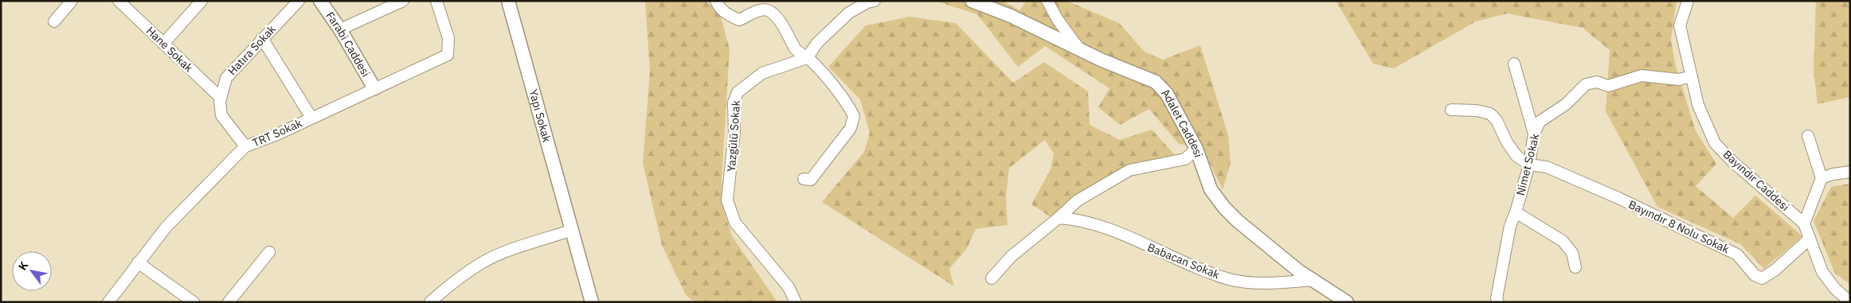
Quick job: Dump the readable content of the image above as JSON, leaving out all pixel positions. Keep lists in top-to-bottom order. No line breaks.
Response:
{"streets":{"street":["Farabi Caddesi","Hane Sokak","Hatıra Sokak","Yapı Sokak","Adalet Caddesi","TRT Sokak","Yazgülü Sokak","Nimet Sokak","Bayındır Caddesi","Bayındır 8 Nolu Sokak","Babacan Sokak"]},"crossings":[["Farabi Caddesi","TRT Sokak"],["Hane Sokak","Hatıra Sokak"],["Hatıra Sokak","TRT Sokak"],["Adalet Caddesi","Babacan Sokak"],["Nimet Sokak","Bayındır Caddesi"],["Nimet Sokak","Bayındır 8 Nolu Sokak"],["Bayındır Caddesi","Bayındır 8 Nolu Sokak"]],"north":"top left"}
